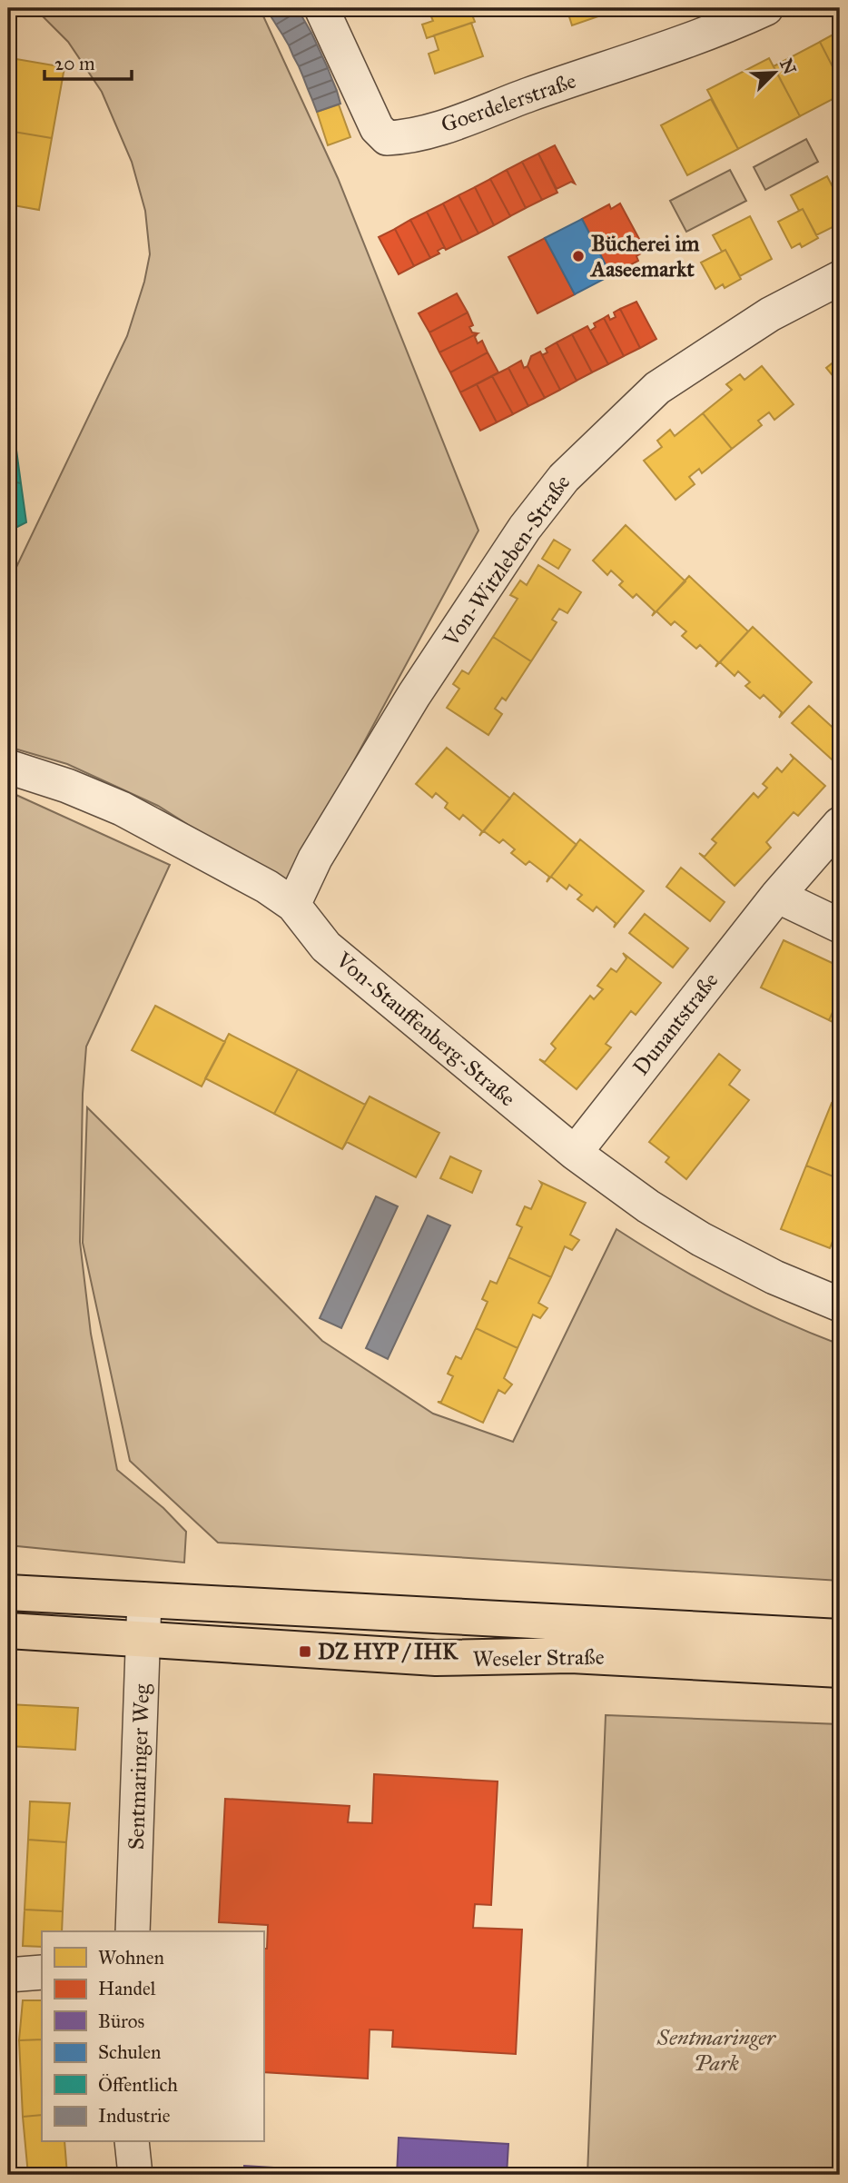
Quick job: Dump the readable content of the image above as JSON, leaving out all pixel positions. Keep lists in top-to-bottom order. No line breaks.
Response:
{"streets":{"main road":["Weseler Straße"],"street":["Goerdelerstraße","Von-Witzleben-Straße","Dunantstraße","Von-Stauffenberg-Straße","Sentmaringer Weg"]},"crossings":[["Von-Witzleben-Straße","Von-Stauffenberg-Straße"],["Dunantstraße","Von-Stauffenberg-Straße"],["Weseler Straße","Sentmaringer Weg"]],"parks":["Sentmaringer Park"],"places":{"other":["Bücherei im Aaseemarkt"],"transit":["DZ HYP / IHK"]},"legend":["Wohnen","Handel","Büros","Schulen","Öffentlich","Industrie"],"scale_bar":"20 m","north":"top right"}
